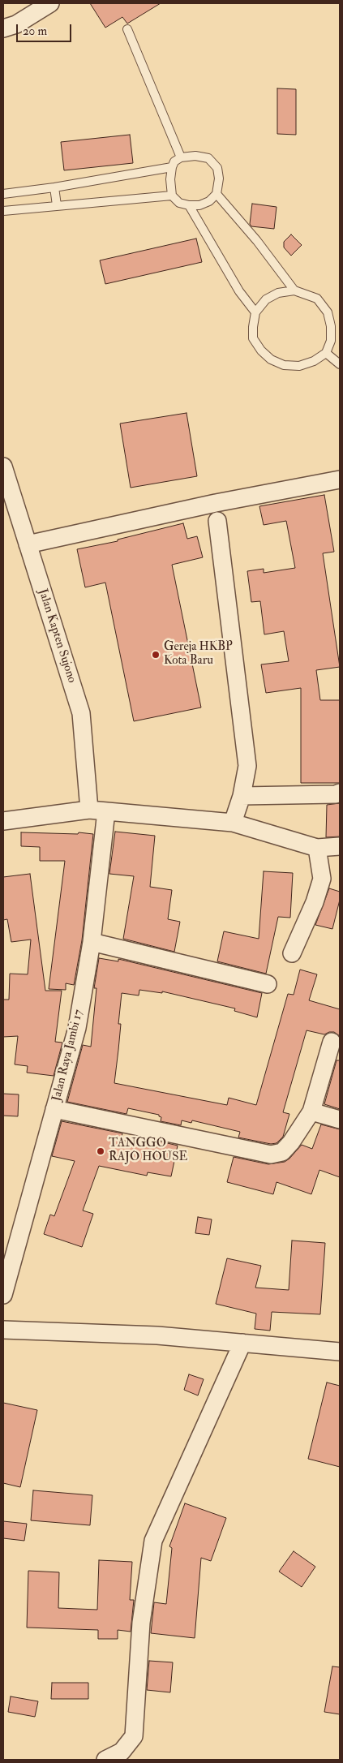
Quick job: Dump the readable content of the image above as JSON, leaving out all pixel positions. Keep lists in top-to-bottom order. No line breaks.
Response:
{"streets":{"street":["Jalan Kapten Sujono","Jalan Raya Jambi 17"]},"places":["Gereja HKBP Kota Baru","TANGGO RAJO HOUSE"],"scale_bar":"20 m"}
